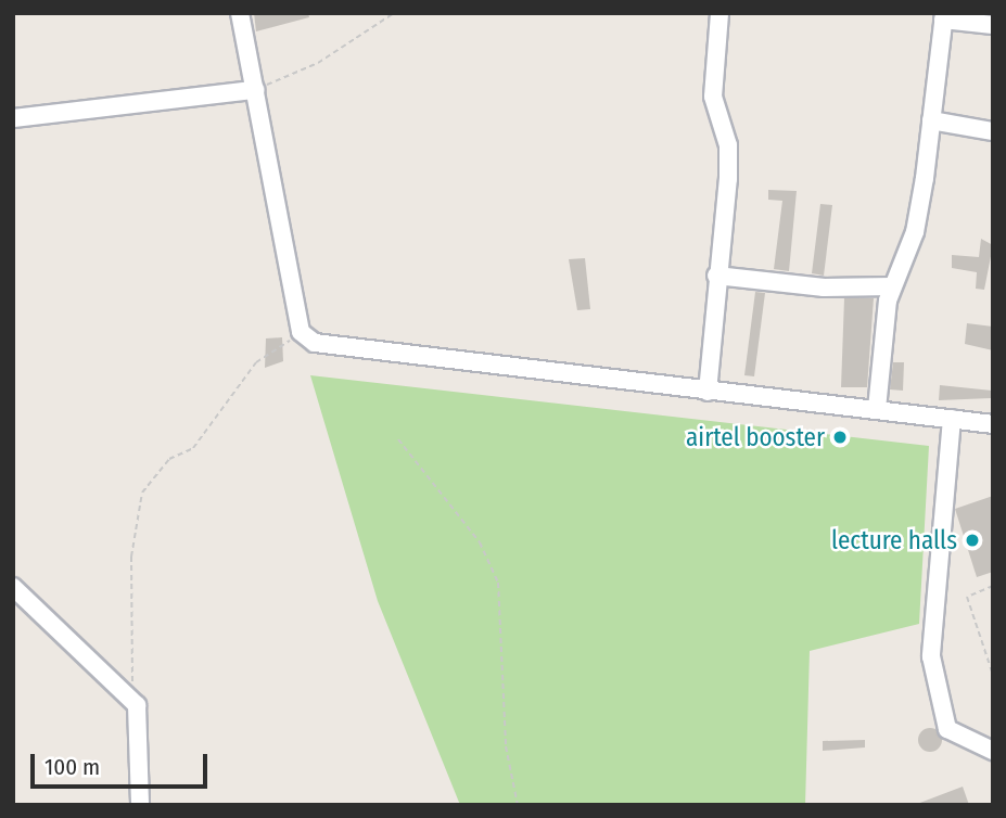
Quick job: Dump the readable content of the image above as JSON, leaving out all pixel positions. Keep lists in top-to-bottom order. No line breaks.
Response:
{"places":["airtel booster","lecture halls"],"scale_bar":"100 m"}
